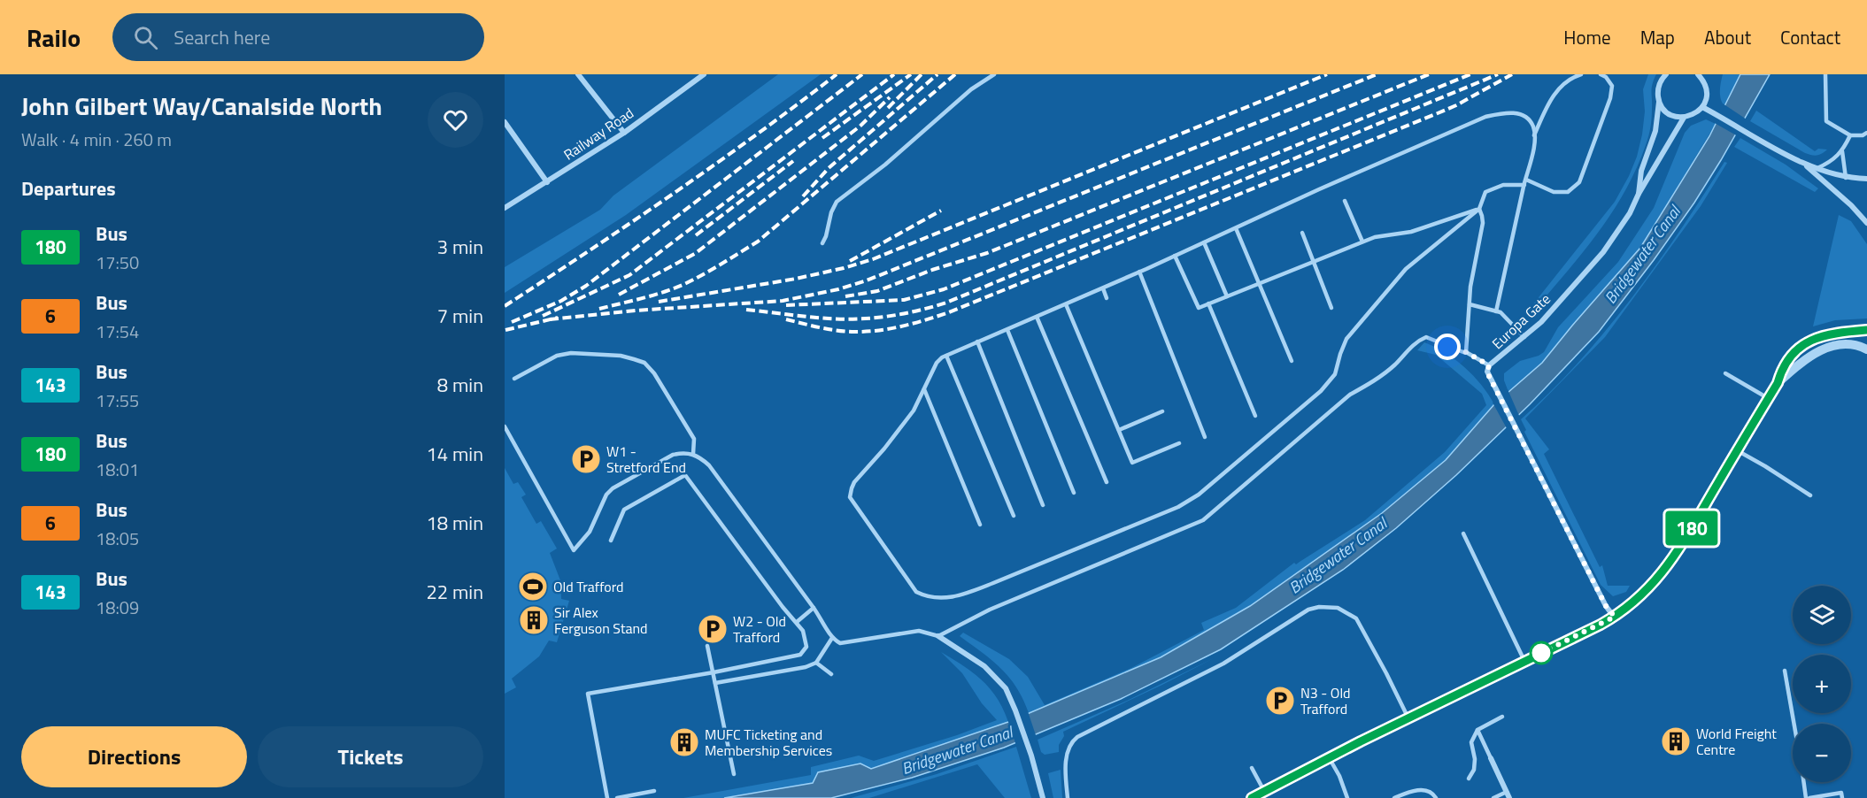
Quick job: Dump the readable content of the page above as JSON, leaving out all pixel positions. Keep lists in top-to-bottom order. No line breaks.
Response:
{"streets":{"street":["Railway Road","Europa Gate"]},"water":["Bridgewater Canal"],"places":{"parking":["W1 - Stretford End","W2 - Old Trafford","N3 - Old Trafford"],"sports":["Old Trafford"],"building":["Sir Alex Ferguson Stand","World Freight Centre","MUFC Ticketing and Membership Services"]},"lines":["bus line 180"],"page":{"header":"Railo","search":"Search here","nav":["Home","Map","About","Contact"],"heading":[["John Gilbert Way/Canalside North","Walk · 4 min · 260 m"],"Departures"],"on_map":"180","list":[{"mark":"180","name":"Bus","note":"17:50","value":"3 min"},{"mark":"6","name":"Bus","note":"17:54","value":"7 min"},{"mark":"143","name":"Bus","note":"17:55","value":"8 min"},{"mark":"180","name":"Bus","note":"18:01","value":"14 min"},{"mark":"6","name":"Bus","note":"18:05","value":"18 min"},{"mark":"143","name":"Bus","note":"18:09","value":"22 min"}],"map_buttons":["+","−"],"buttons":["Directions","Tickets"]}}
